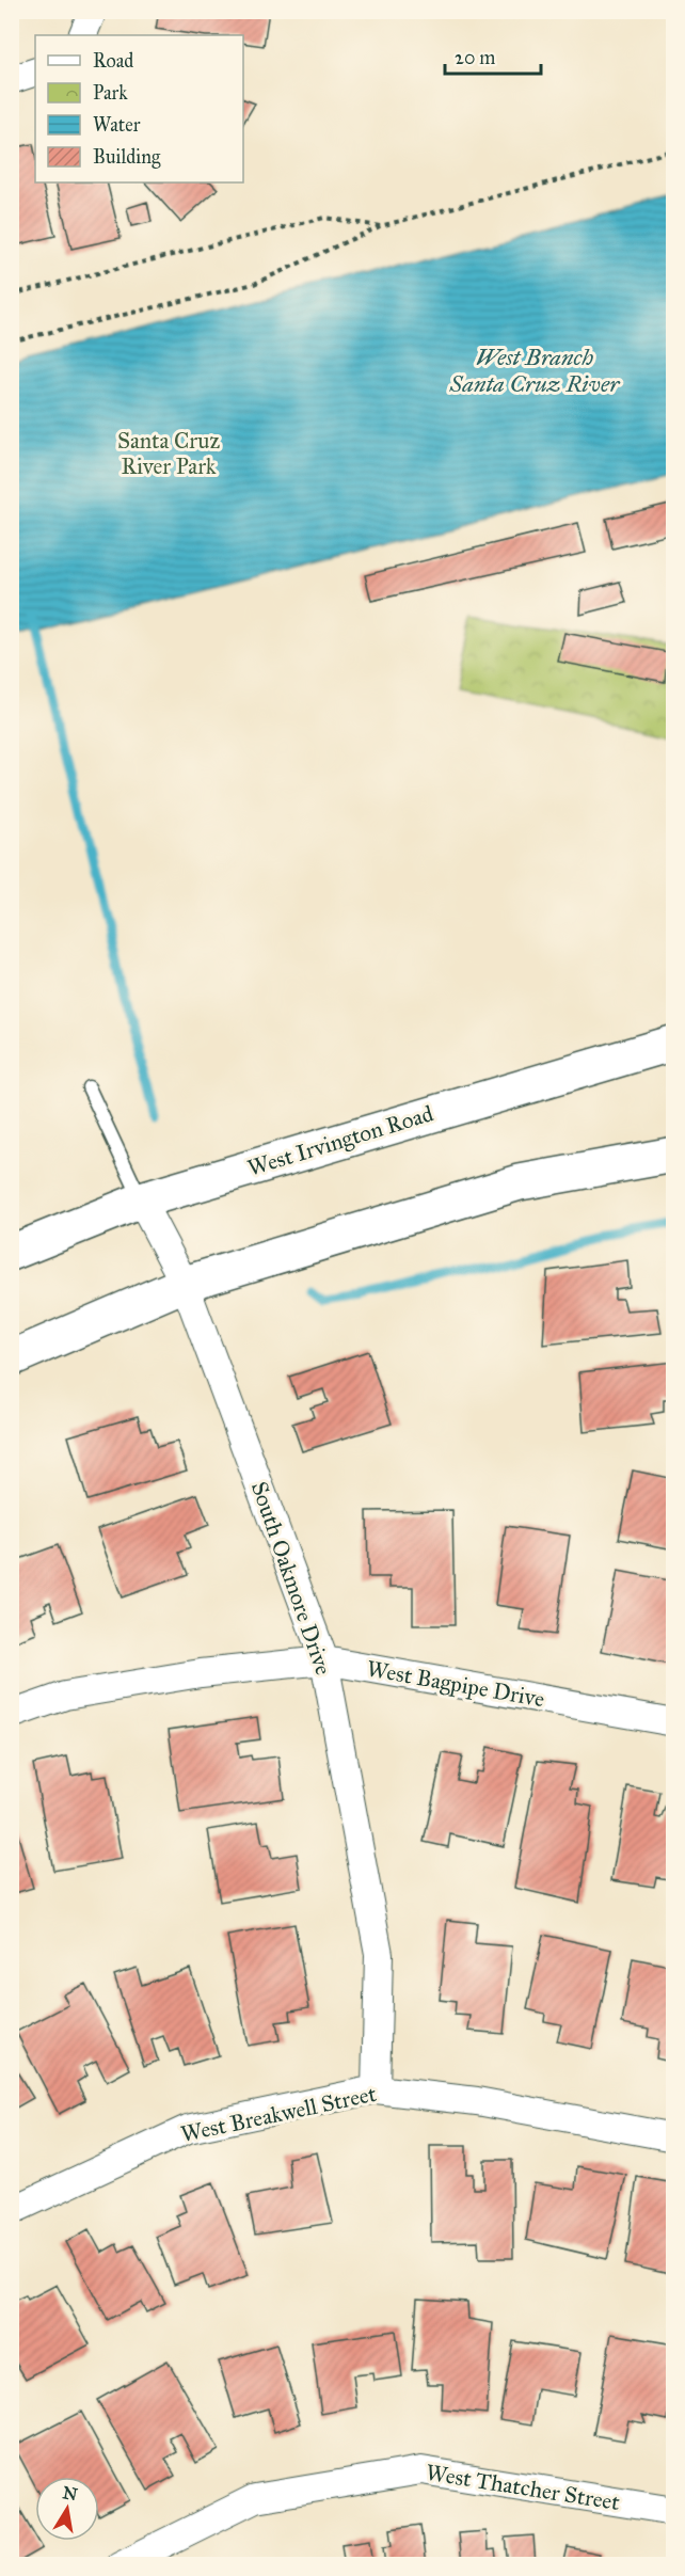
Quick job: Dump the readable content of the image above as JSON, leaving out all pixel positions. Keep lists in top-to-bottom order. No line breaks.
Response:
{"streets":{"main road":["West Irvington Road"],"street":["South Oakmore Drive","West Bagpipe Drive","West Breakwell Street","West Thatcher Street"]},"crossings":[["West Irvington Road","South Oakmore Drive"],["South Oakmore Drive","West Bagpipe Drive"],["South Oakmore Drive","West Breakwell Street"]],"water":["West Branch Santa Cruz River"],"parks":["Santa Cruz River Park"],"legend":["Road","Park","Water","Building"],"scale_bar":"20 m","north":"top"}
